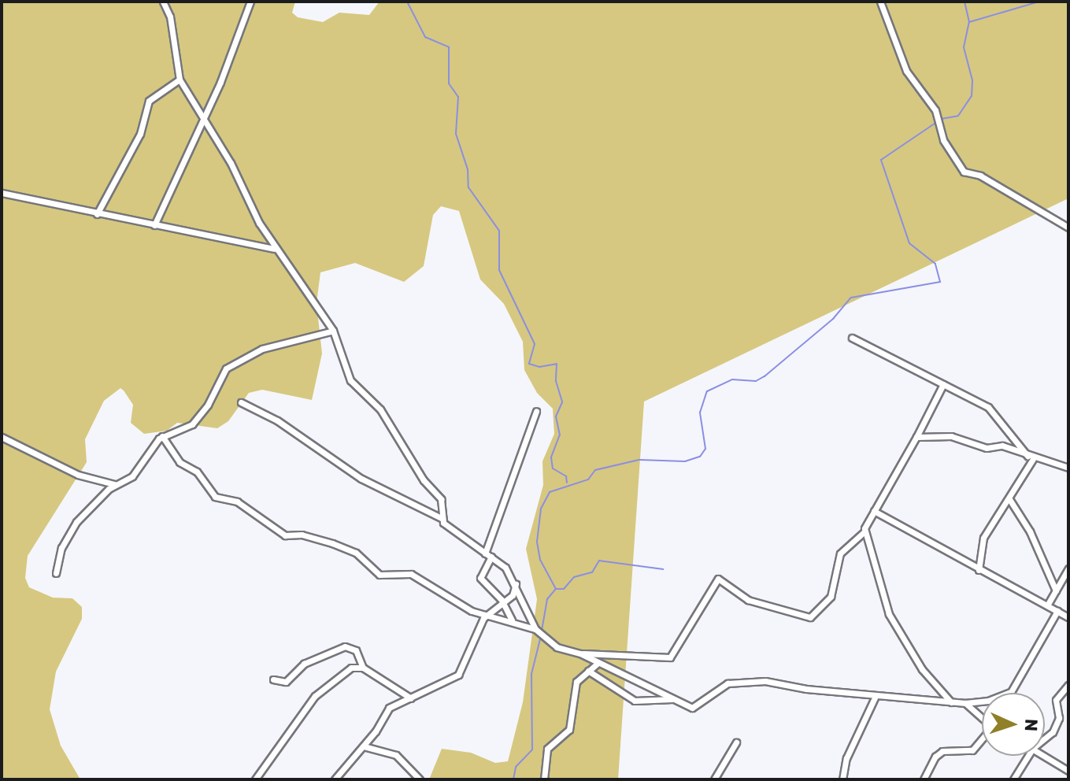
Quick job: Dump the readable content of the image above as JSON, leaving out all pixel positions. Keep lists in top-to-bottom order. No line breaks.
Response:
{"north":"right"}
